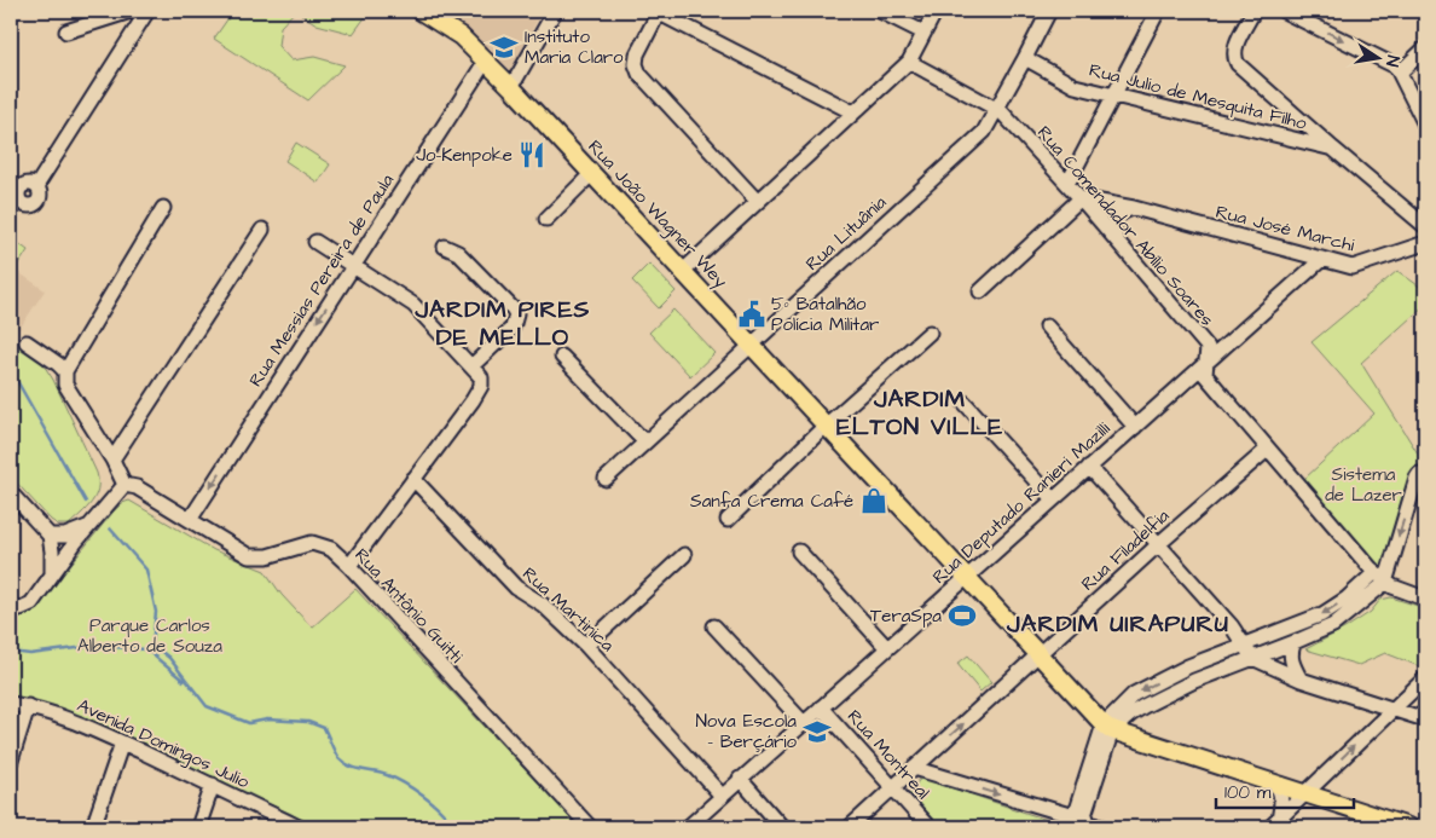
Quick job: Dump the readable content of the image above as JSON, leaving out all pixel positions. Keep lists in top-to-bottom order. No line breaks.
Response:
{"streets":{"main road":["Rua João Wagner Wey"],"street":["Rua Julio de Mesquita Filho","Rua Comendador Abílio Soares","Rua José Marchi","Rua Lituânia","Rua Messias Pereira de Paula","Rua Deputado Ranieri Mazilli","Rua Filadelfia","Rua Antônio Guitti","Rua Martinica","Avenida Domingos Julio","Rua Montreal"]},"crossings":[["Rua Julio de Mesquita Filho","Rua Lituânia"],["Rua João Wagner Wey","Rua Lituânia"],["Rua João Wagner Wey","Rua Messias Pereira de Paula"],["Rua João Wagner Wey","Rua Deputado Ranieri Mazilli"],["Rua João Wagner Wey","Rua Filadelfia"],["Rua Comendador Abílio Soares","Rua José Marchi"],["Rua Comendador Abílio Soares","Rua Lituânia"],["Rua Comendador Abílio Soares","Rua Deputado Ranieri Mazilli"],["Rua Comendador Abílio Soares","Rua Filadelfia"],["Rua José Marchi","Rua Deputado Ranieri Mazilli"],["Rua Messias Pereira de Paula","Rua Antônio Guitti"],["Rua Deputado Ranieri Mazilli","Rua Martinica"],["Rua Deputado Ranieri Mazilli","Rua Montreal"],["Rua Filadelfia","Rua Montreal"]],"districts":["JARDIM PIRES DE MELLO","JARDIM ELTON VILLE","JARDIM UIRAPURU"],"parks":["Sistema de Lazer","Parque Carlos Alberto de Souza"],"places":{"school or university":["Instituto Maria Claro","Nova Escola - Berçário"],"restaurant":["Jo-Kenpoke"],"public building":["5º Batalhão Polícia Militar"],"shop":["Sanfa Crema Café"],"sports":["TeraSpa"]},"scale_bar":"100 m","north":"right"}
